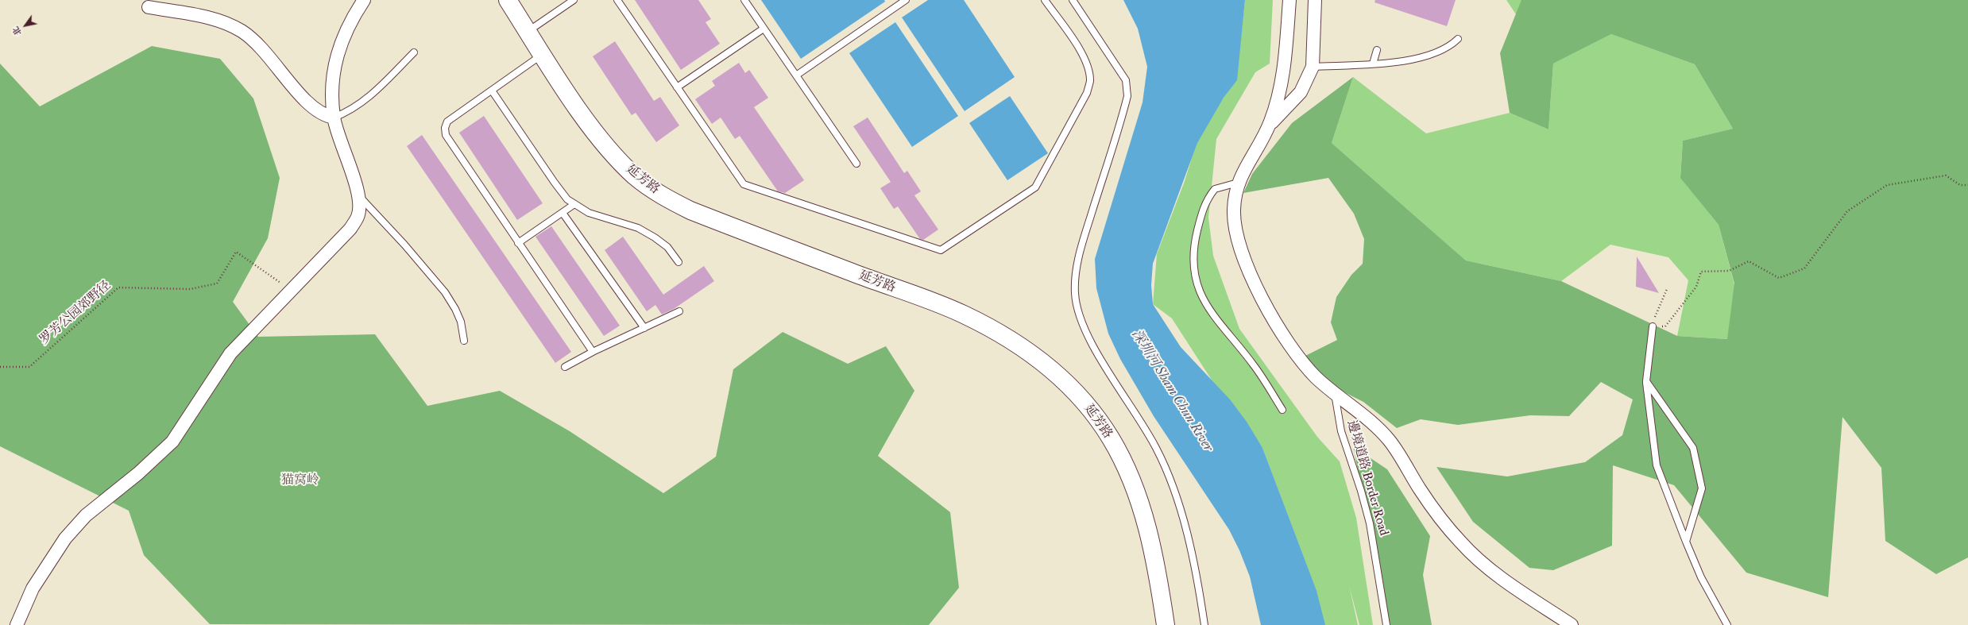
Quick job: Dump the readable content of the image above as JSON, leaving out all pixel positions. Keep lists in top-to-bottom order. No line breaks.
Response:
{"streets":{"main road":["延芳路"],"lane":["邊境道路 Border Road"],"path":["罗芳公园郊野径"]},"water":["深圳河 Sham Chun River"],"parks":["猫窝岭"],"north":"bottom left"}
